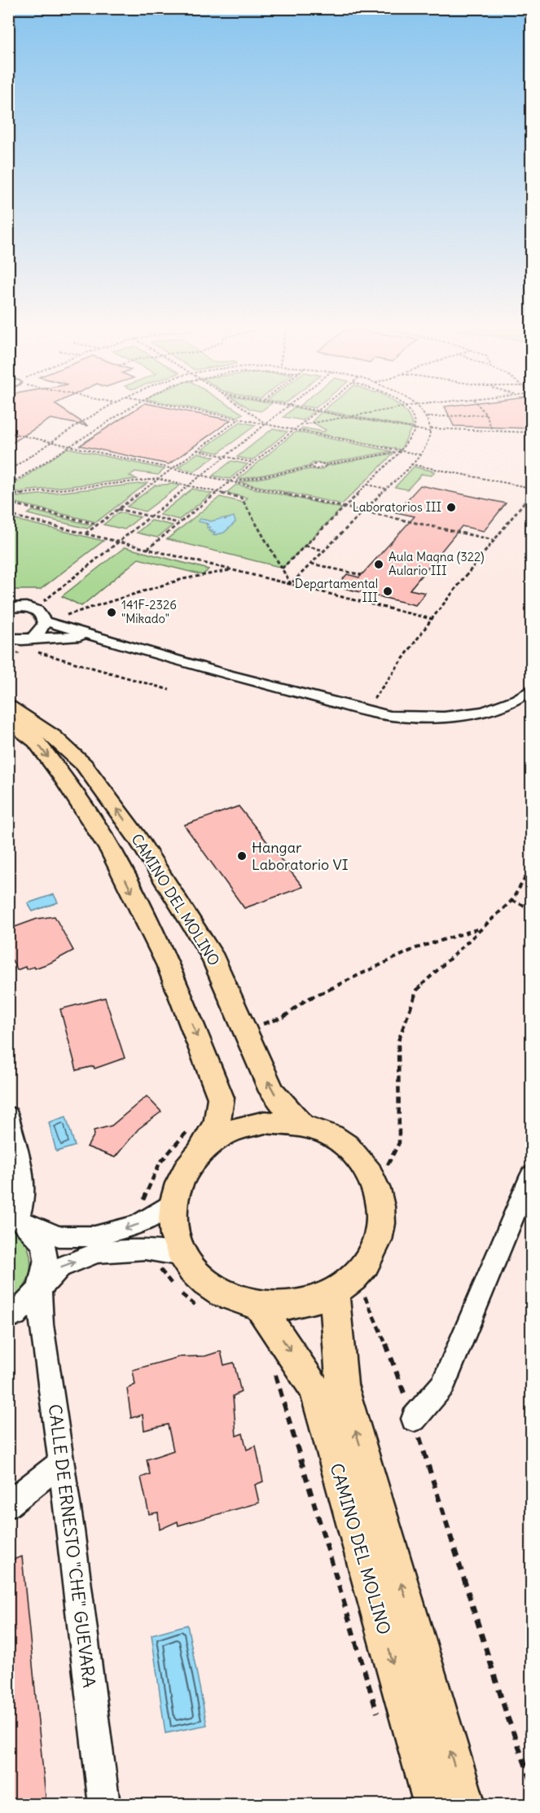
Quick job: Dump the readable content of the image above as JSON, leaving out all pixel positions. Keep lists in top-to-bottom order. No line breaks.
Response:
{"streets":{"main road":["CAMINO DEL MOLINO"],"street":["CALLE DE ERNESTO \"CHE\" GUEVARA"]},"places":["Laboratorios III","Aula Magna (322) Aulario III","Departamental III","141F-2326 \"Mikado\"","Hangar Laboratorio VI"]}
